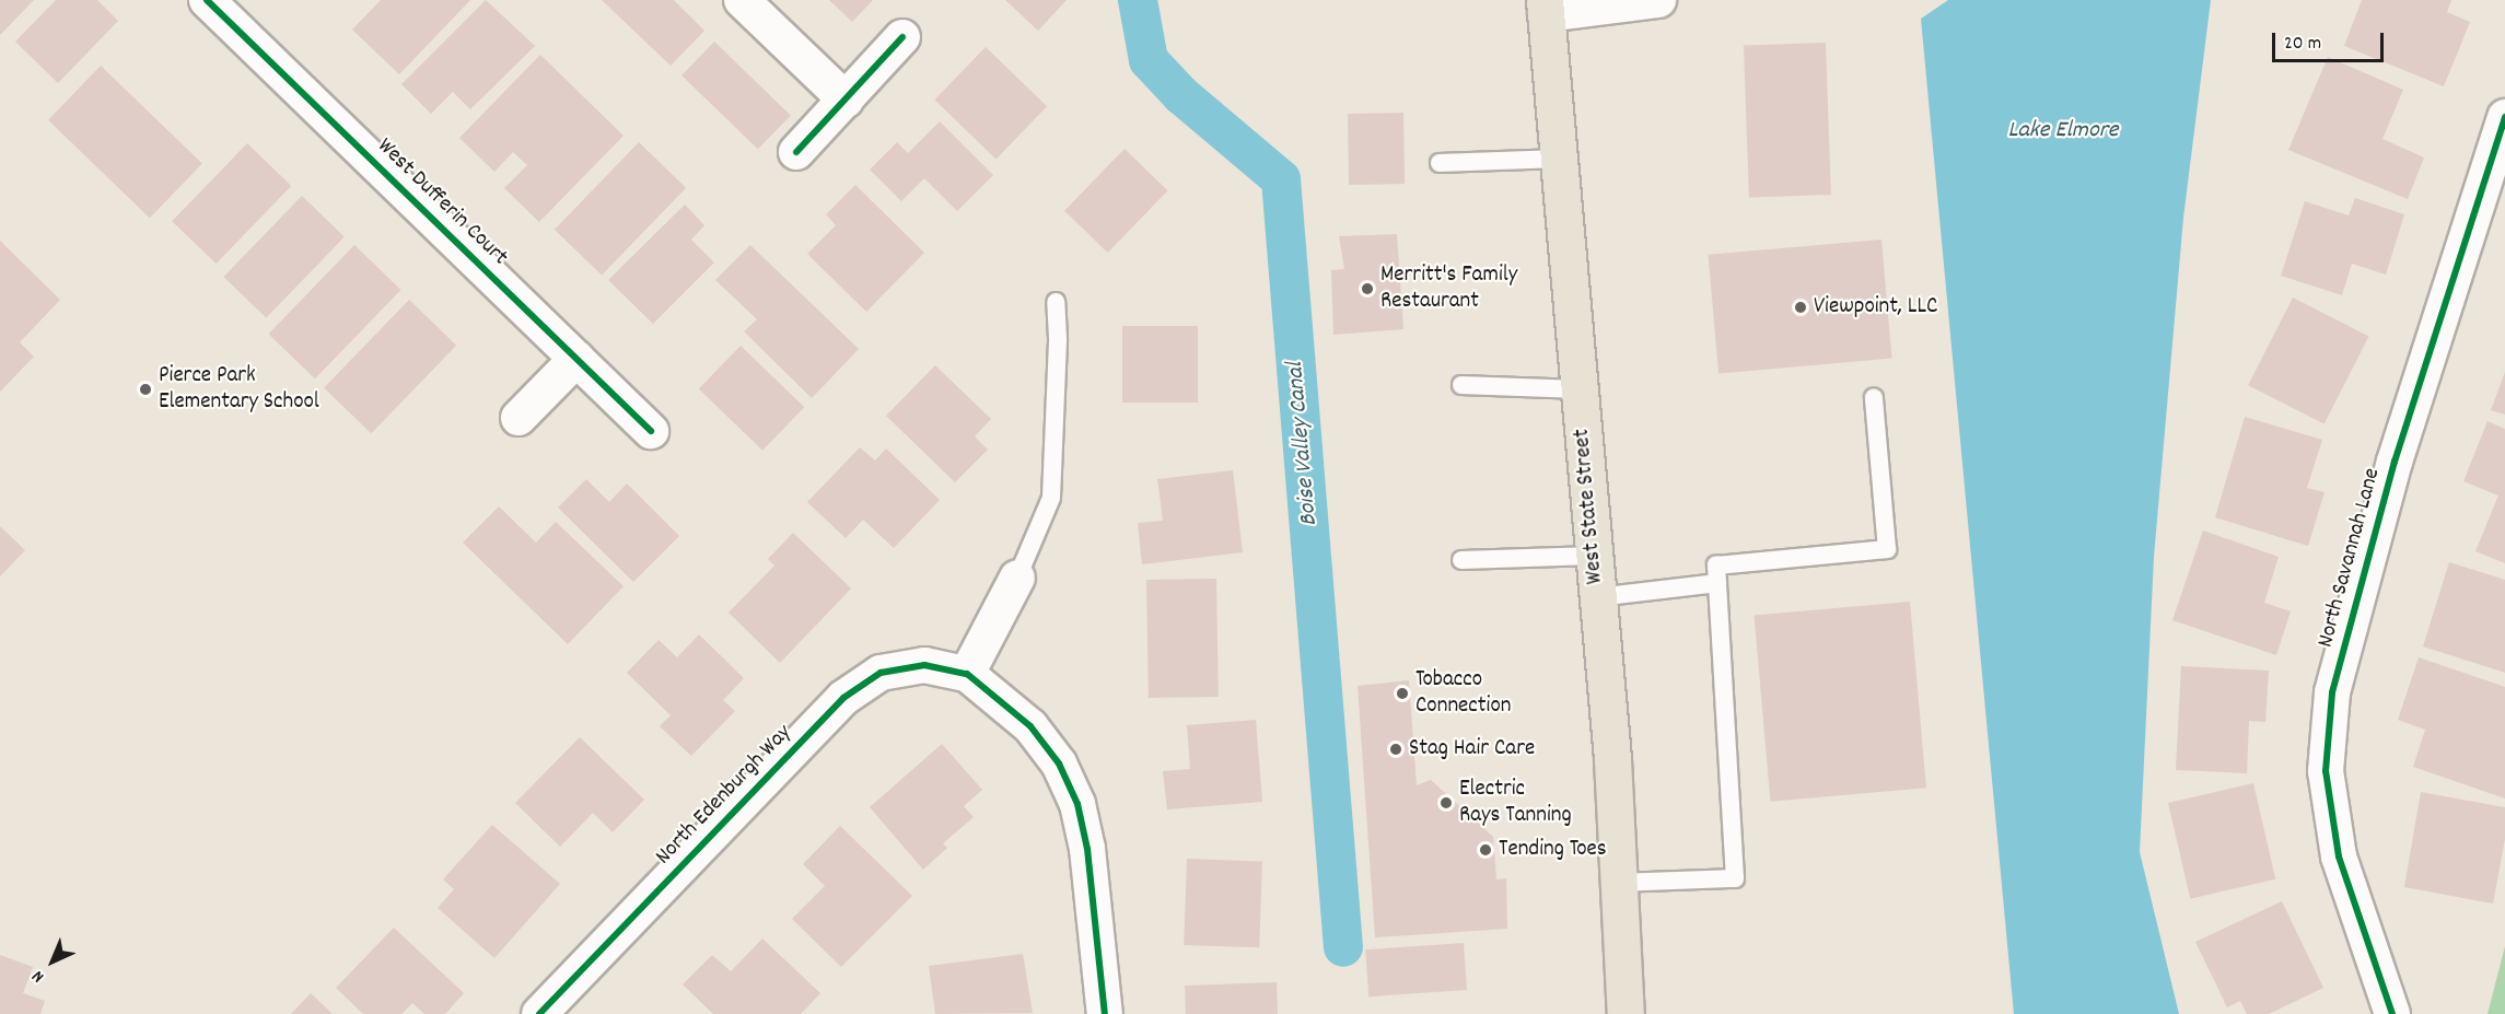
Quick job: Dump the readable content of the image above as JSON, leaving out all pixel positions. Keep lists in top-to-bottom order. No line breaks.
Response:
{"streets":{"main road":["West State Street"],"street":["West Dufferin Court","North Savannah Lane","North Edenburgh Way"]},"water":["Lake Elmore","Boise Valley Canal"],"places":["Merritt's Family Restaurant","Viewpoint, LLC","Pierce Park Elementary School","Tobacco Connection","Stag Hair Care","Electric Rays Tanning","Tending Toes"],"scale_bar":"20 m","north":"bottom left"}
